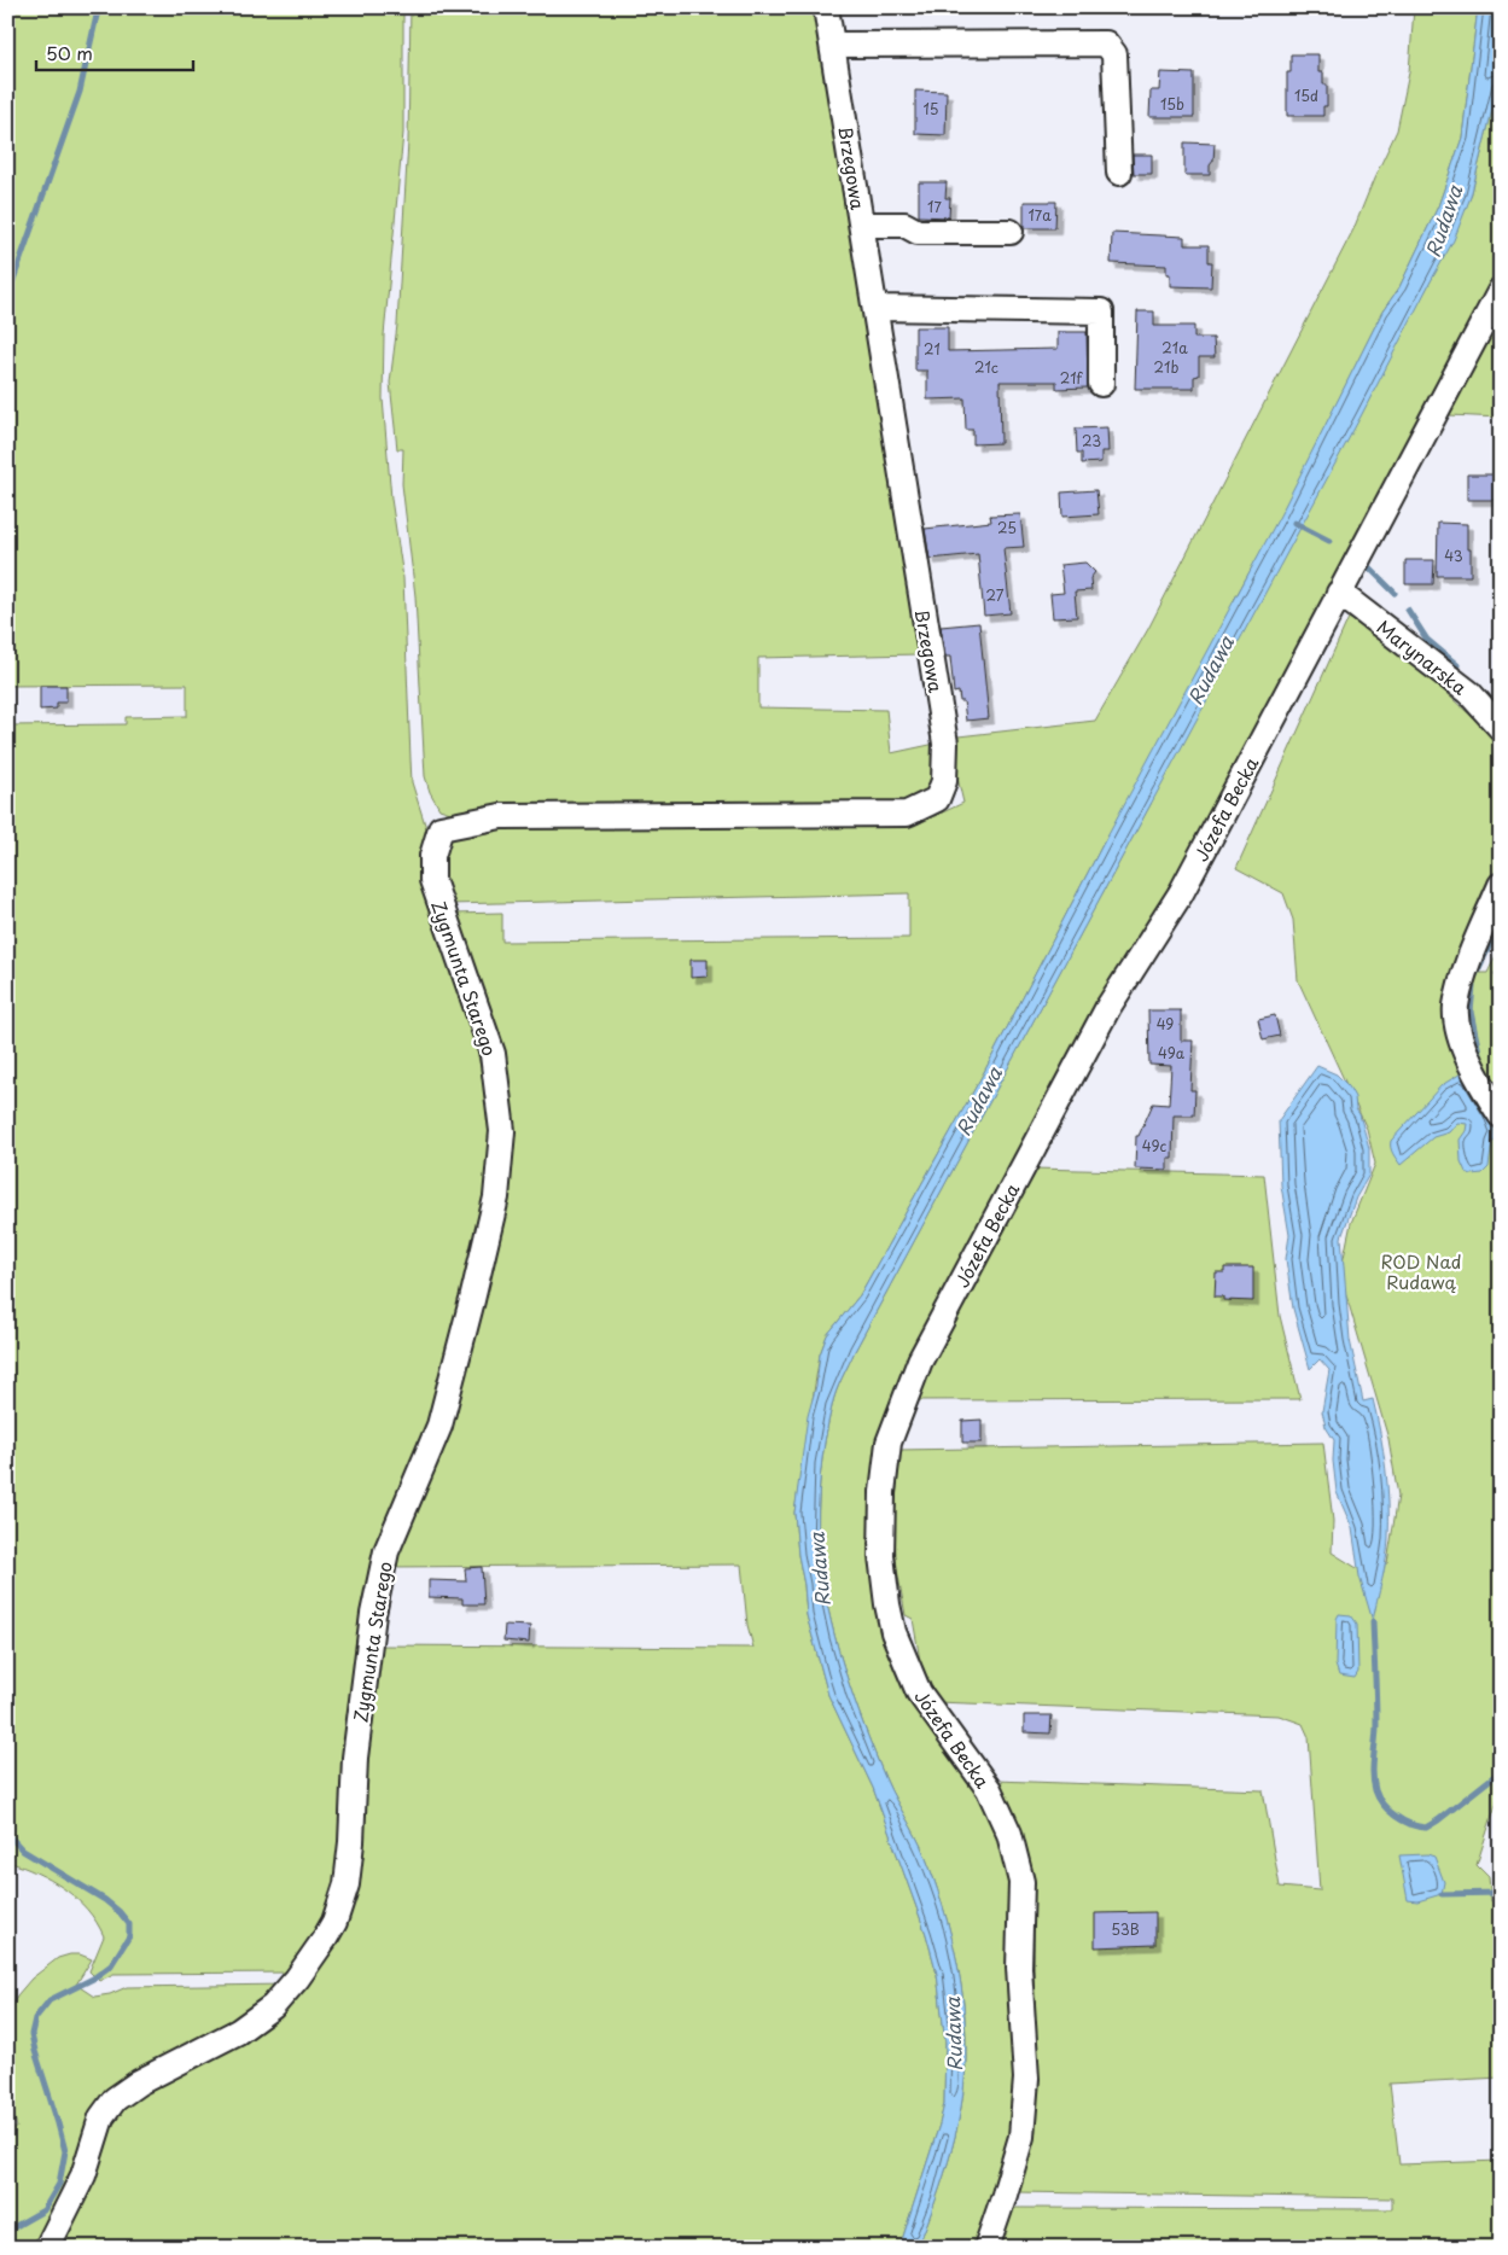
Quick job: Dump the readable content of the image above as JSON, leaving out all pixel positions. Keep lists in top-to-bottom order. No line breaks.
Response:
{"streets":{"street":["Brzegowa","Marynarska","Józefa Becka","Zygmunta Starego"]},"crossings":[["Brzegowa","Zygmunta Starego"],["Marynarska","Józefa Becka"]],"water":["Rudawa"],"parks":["ROD Nad Rudawą"],"house_numbers":["15d","15b","15","17","17a","21a","21","21c","21b","21f","23","25","43","27","49","49a","49c","53B"],"scale_bar":"50 m"}
